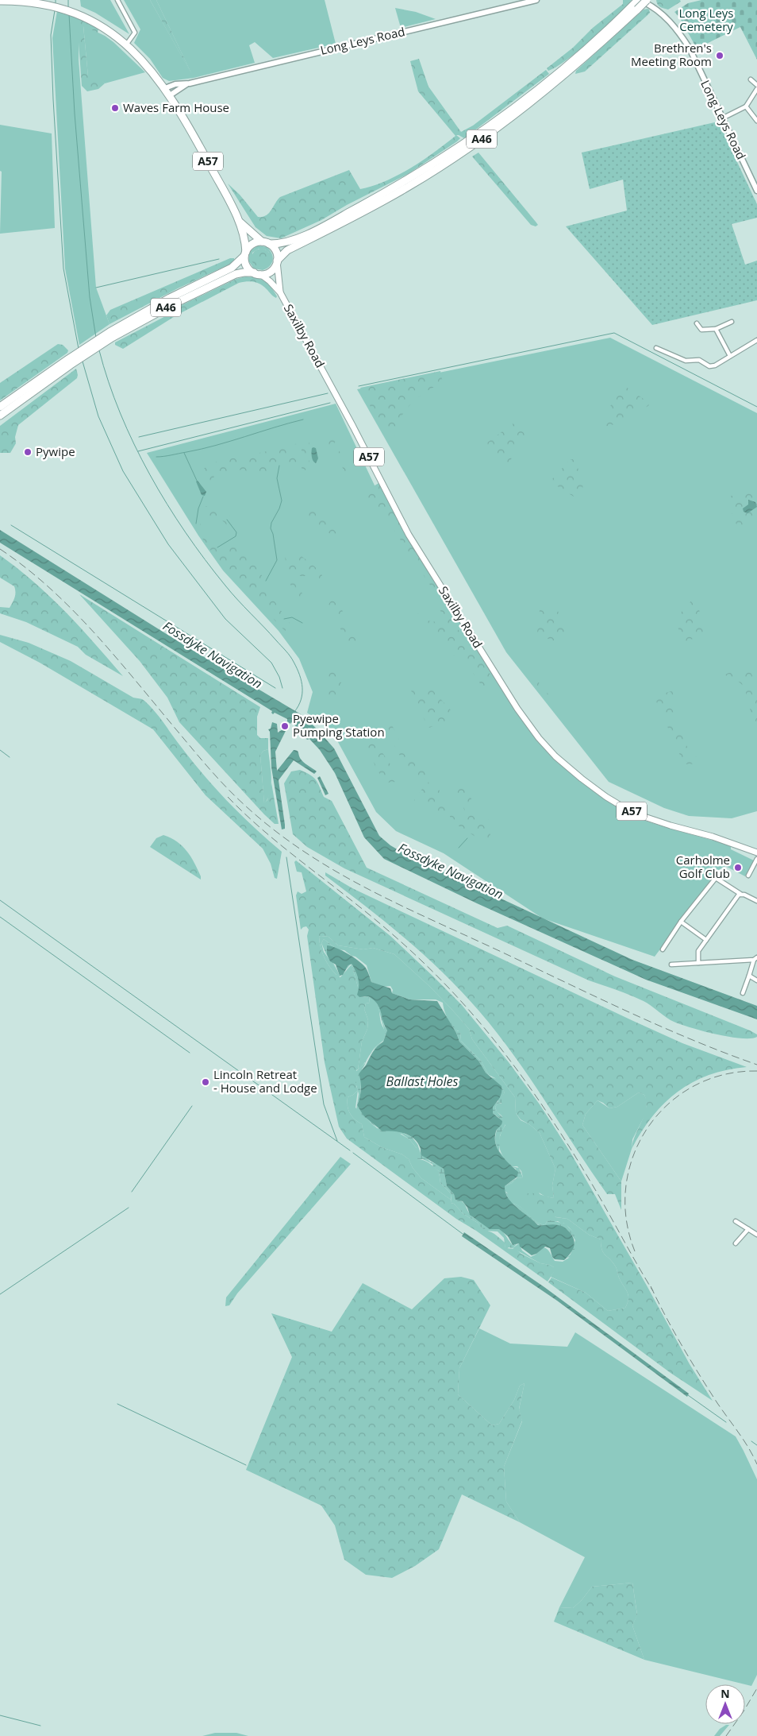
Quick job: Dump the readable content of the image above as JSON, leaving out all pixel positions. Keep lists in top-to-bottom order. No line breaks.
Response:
{"streets":{"highway":["A46","A57"],"main road":["Saxilby Road"],"street":["Long Leys Road"]},"crossings":[["Long Leys Road","A46"],["Long Leys Road","A57"],["A46","A57"],["A46","Saxilby Road"],["A57","Saxilby Road"]],"water":["Fossdyke Navigation","Ballast Holes"],"parks":["Long Leys Cemetery"],"places":["Brethren's Meeting Room","Waves Farm House","Pywipe","Pyewipe Pumping Station","Carholme Golf Club","Lincoln Retreat - House and Lodge"],"north":"top"}
